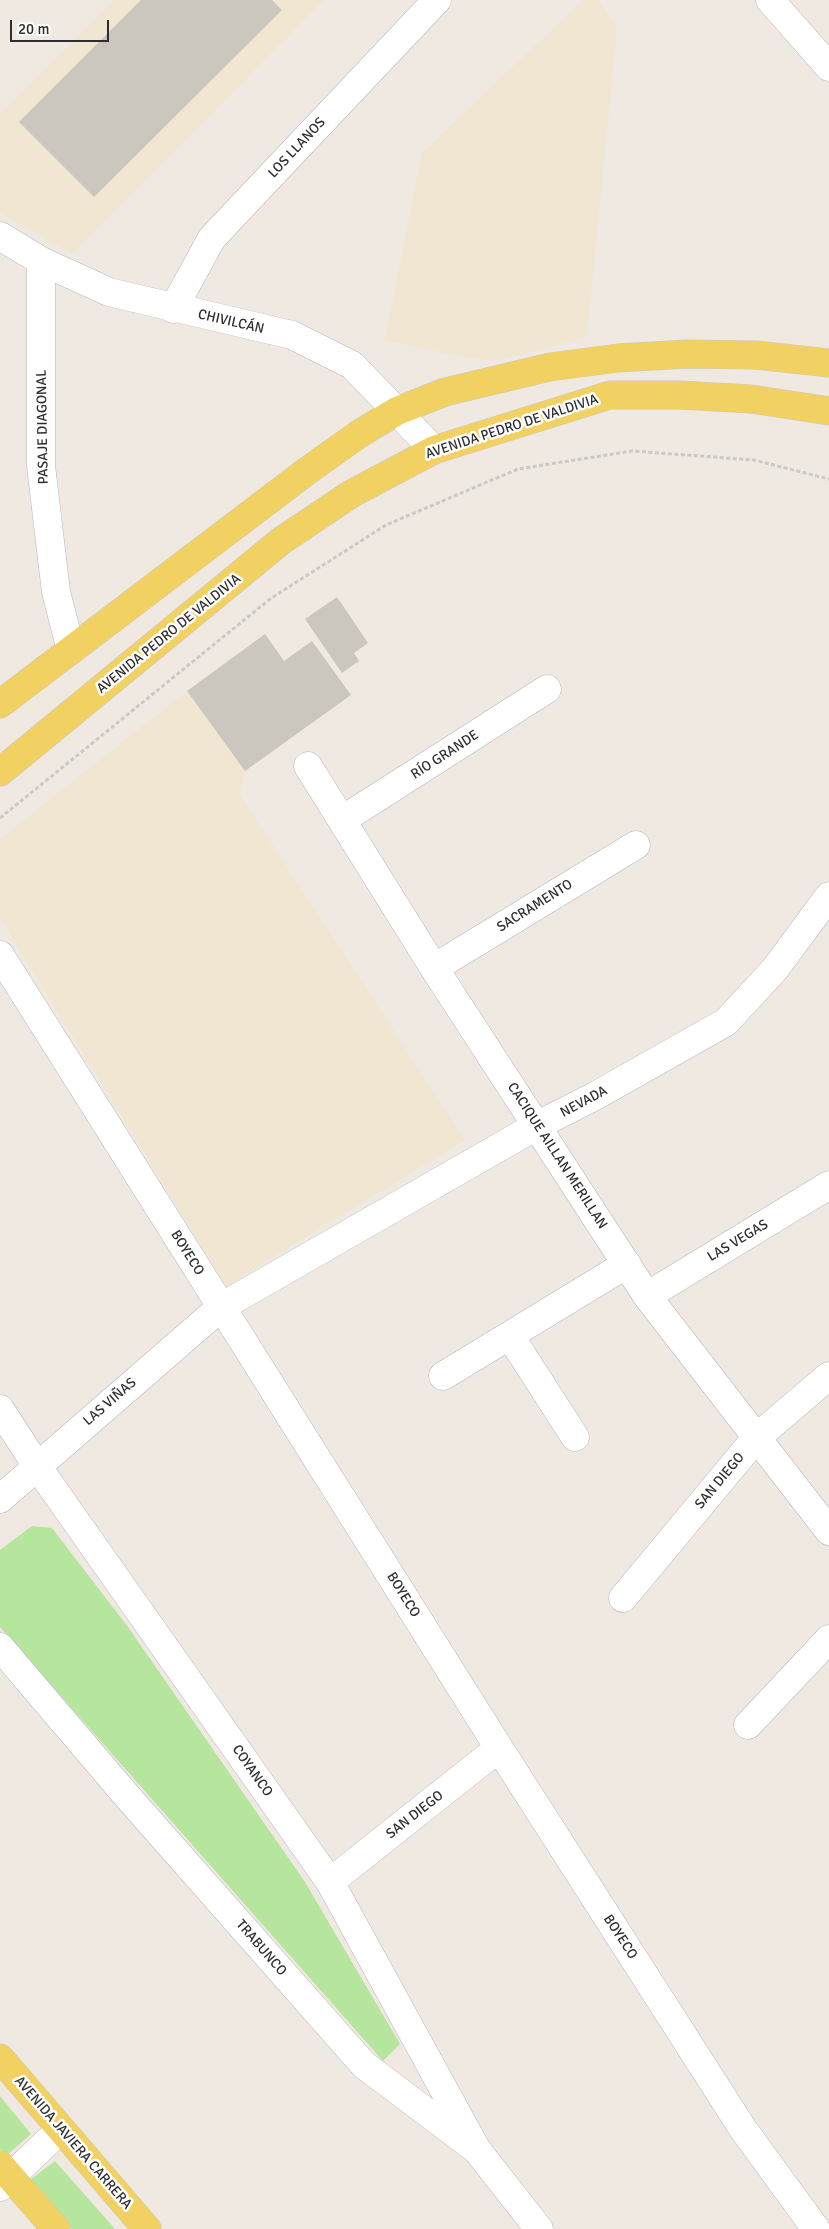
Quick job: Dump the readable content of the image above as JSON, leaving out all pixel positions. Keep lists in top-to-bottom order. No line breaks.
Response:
{"streets":{"main road":["AVENIDA PEDRO DE VALDIVIA","AVENIDA JAVIERA CARRERA"],"street":["LOS LLANOS","CHIVILCÁN","PASAJE DIAGONAL","RÍO GRANDE","SACRAMENTO","NEVADA","CACIQUE AILLAN MERILLAN","LAS VEGAS","BOYECO","LAS VIÑAS","SAN DIEGO","COYANCO","TRABUNCO"]},"crossings":[["LOS LLANOS","CHIVILCÁN"],["CHIVILCÁN","PASAJE DIAGONAL"],["CHIVILCÁN","AVENIDA PEDRO DE VALDIVIA"],["RÍO GRANDE","CACIQUE AILLAN MERILLAN"],["SACRAMENTO","CACIQUE AILLAN MERILLAN"],["NEVADA","CACIQUE AILLAN MERILLAN"],["NEVADA","BOYECO"],["NEVADA","LAS VIÑAS"],["CACIQUE AILLAN MERILLAN","LAS VEGAS"],["CACIQUE AILLAN MERILLAN","SAN DIEGO"],["BOYECO","LAS VIÑAS"],["BOYECO","SAN DIEGO"],["LAS VIÑAS","COYANCO"],["SAN DIEGO","COYANCO"],["COYANCO","TRABUNCO"]],"scale_bar":"20 m"}
